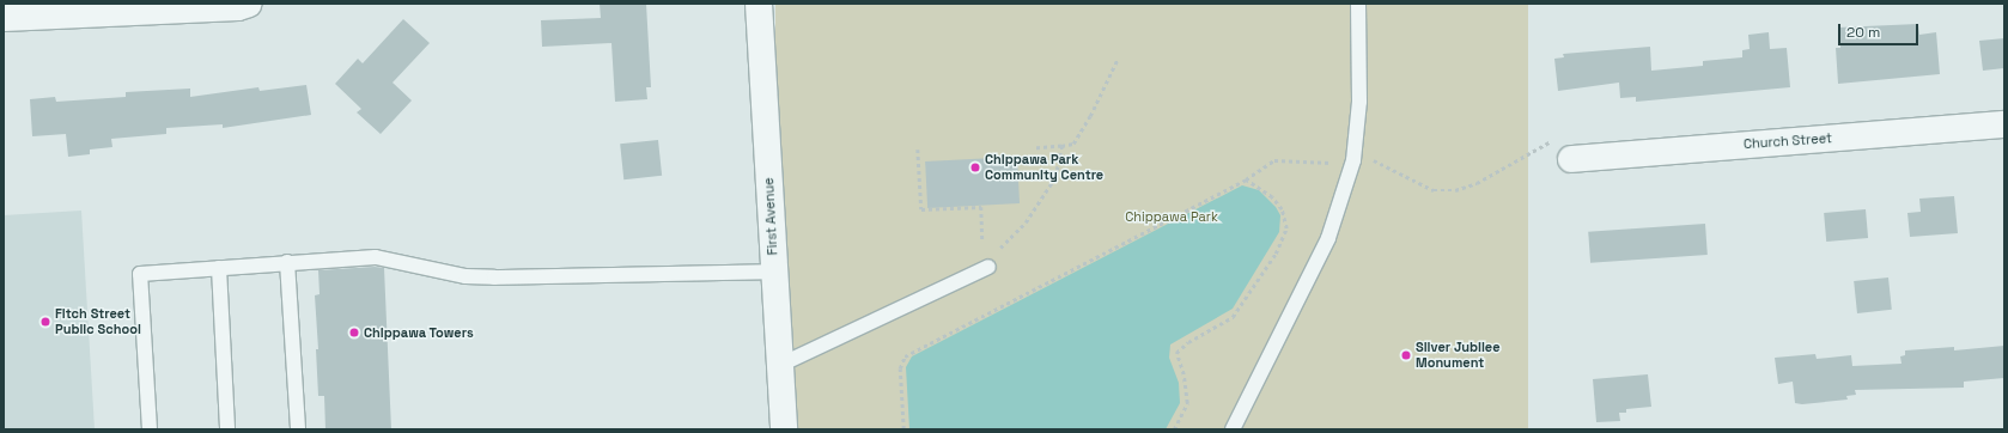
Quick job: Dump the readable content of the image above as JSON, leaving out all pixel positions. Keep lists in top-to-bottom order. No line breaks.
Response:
{"streets":{"street":["Church Street","First Avenue"]},"parks":["Chippawa Park"],"places":["Chippawa Park Community Centre","Fitch Street Public School","Chippawa Towers","Silver Jubilee Monument"],"scale_bar":"20 m"}
